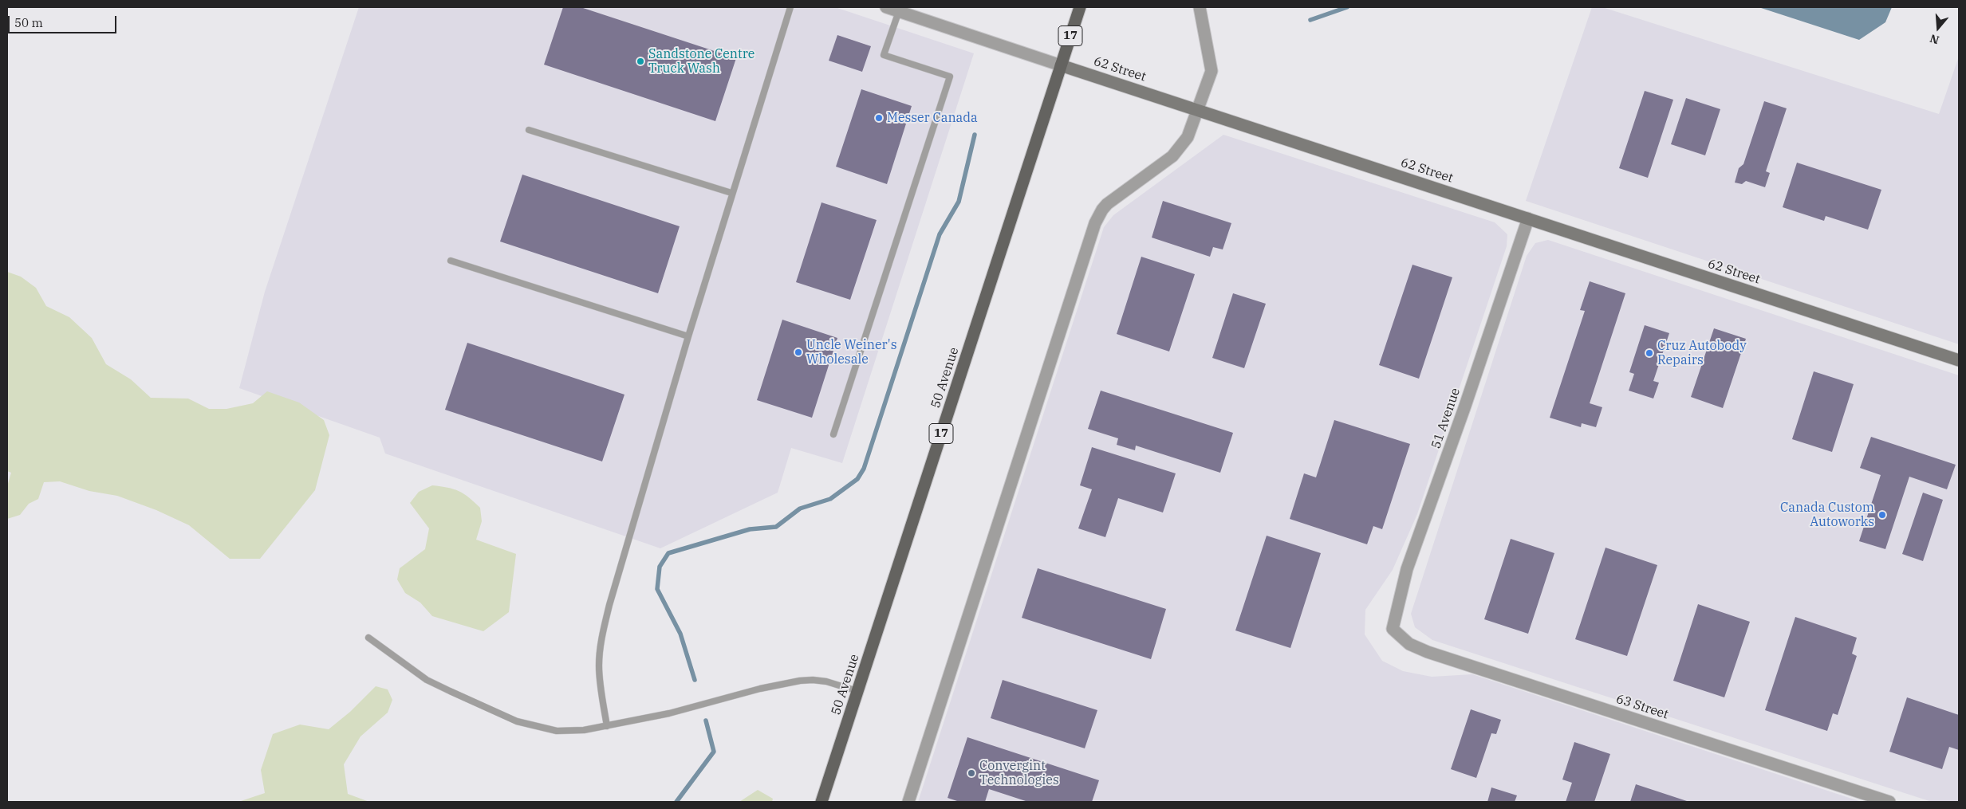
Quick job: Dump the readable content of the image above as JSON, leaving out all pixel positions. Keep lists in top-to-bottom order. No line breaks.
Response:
{"streets":{"main road":["17","62 Street","50 Avenue"],"street":["51 Avenue","63 Street"]},"crossings":[["62 Street","50 Avenue"],["62 Street","51 Avenue"],["51 Avenue","63 Street"]],"places":["Sandstone Centre Truck Wash","Messer Canada","Uncle Weiner's Wholesale","Cruz Autobody Repairs","Canada Custom Autoworks","Convergint Technologies"],"scale_bar":"50 m","north":"bottom"}
